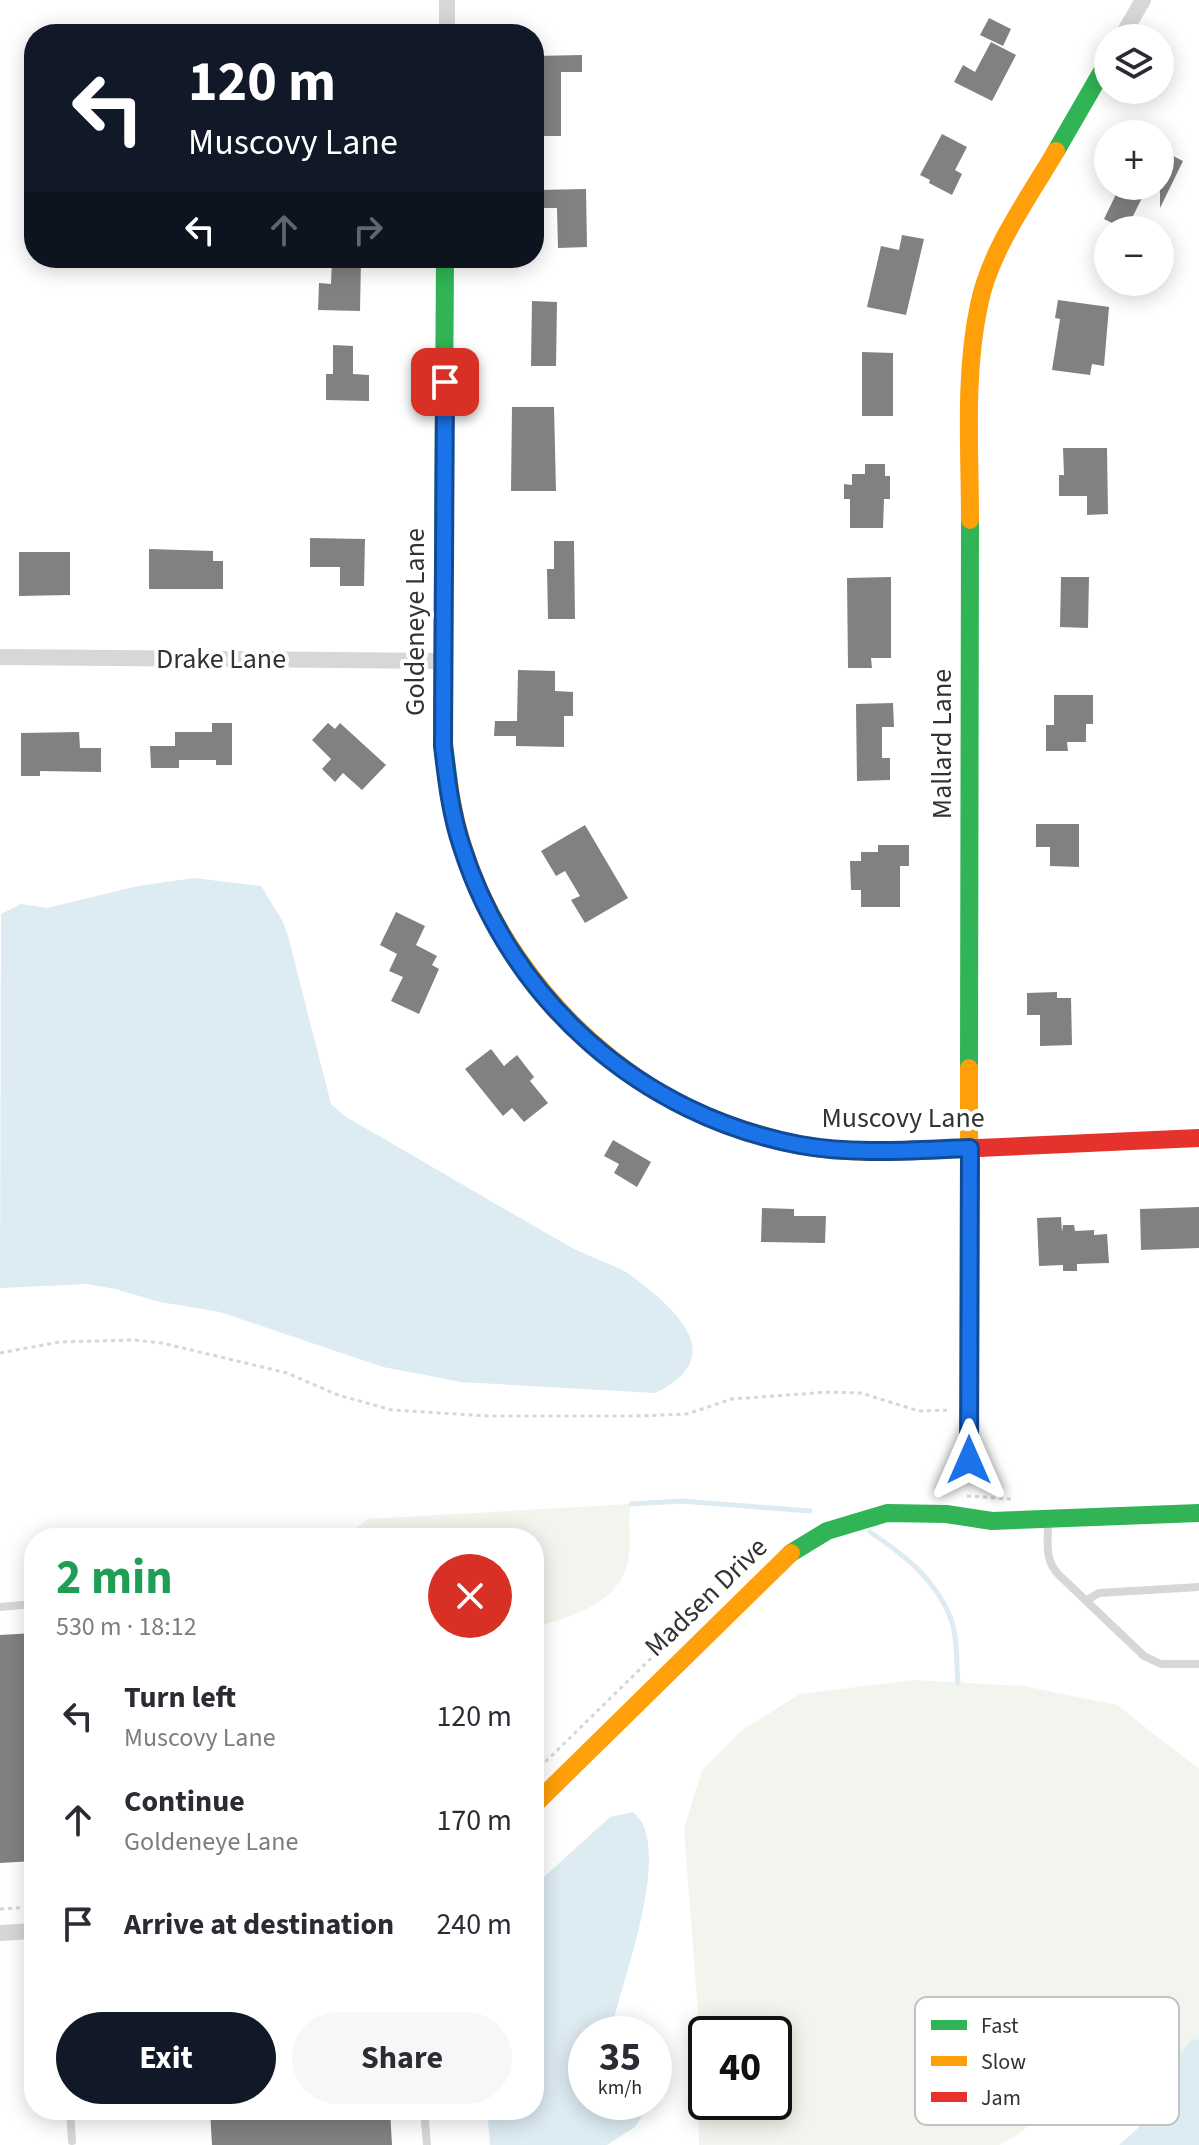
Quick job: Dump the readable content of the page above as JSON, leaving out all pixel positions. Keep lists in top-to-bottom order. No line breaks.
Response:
{"streets":{"street":["Goldeneye Lane","Drake Lane","Mallard Lane","Muscovy Lane","Madsen Drive"]},"crossings":[["Goldeneye Lane","Drake Lane"],["Goldeneye Lane","Muscovy Lane"],["Mallard Lane","Muscovy Lane"]],"legend":["Fast","Slow","Jam"],"page":{"map_buttons":["+","−"],"turn":["120 m","Muscovy Lane"],"heading":["2 min","530 m · 18:12"],"list":[{"name":"Turn left","note":"Muscovy Lane","value":"120 m"},{"name":"Continue","note":"Goldeneye Lane","value":"170 m"},{"name":"Arrive at destination","value":"240 m"}],"buttons":["Exit","Share"],"speed":"35 km/h","limit":"40"}}
